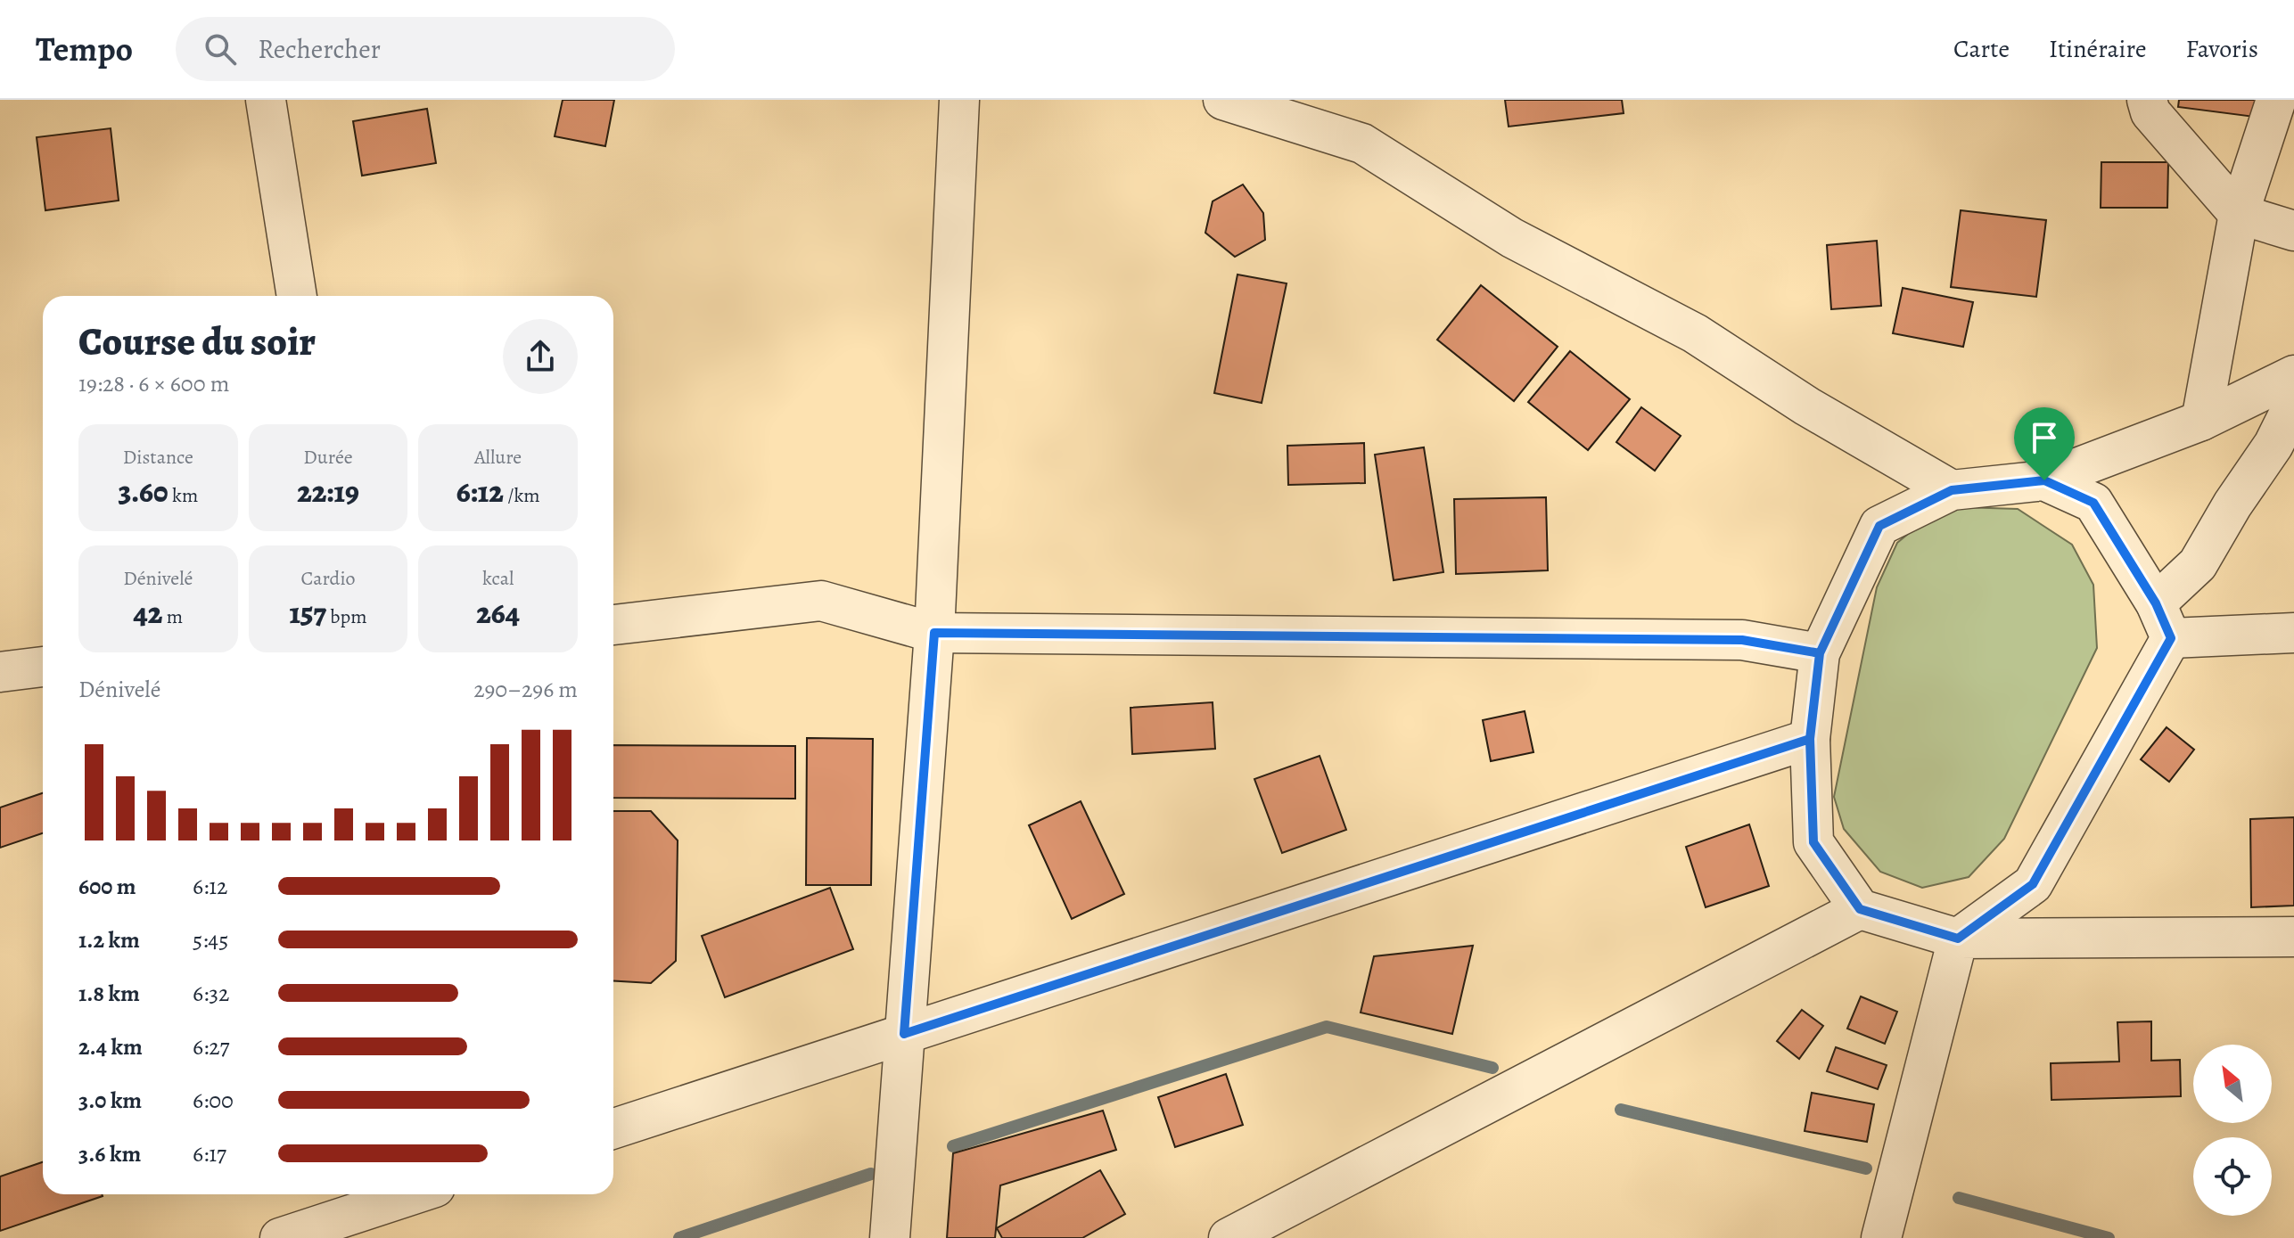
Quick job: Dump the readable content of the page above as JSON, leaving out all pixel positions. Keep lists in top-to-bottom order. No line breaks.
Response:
{"north":"top left","page":{"header":"Tempo","search":"Rechercher","nav":["Carte","Itinéraire","Favoris"],"heading":["Course du soir","19:28 · 6 × 600 m"],"stats":[["Distance","3.60 km"],["Durée","22:19"],["Allure","6:12 /km"],["Dénivelé","42 m"],["Cardio","157 bpm"],["kcal","264"]],"chart":["Dénivelé","290–296 m"],"list":[{"name":"600 m","note":"6:12"},{"name":"1.2 km","note":"5:45"},{"name":"1.8 km","note":"6:32"},{"name":"2.4 km","note":"6:27"},{"name":"3.0 km","note":"6:00"},{"name":"3.6 km","note":"6:17"}]}}
